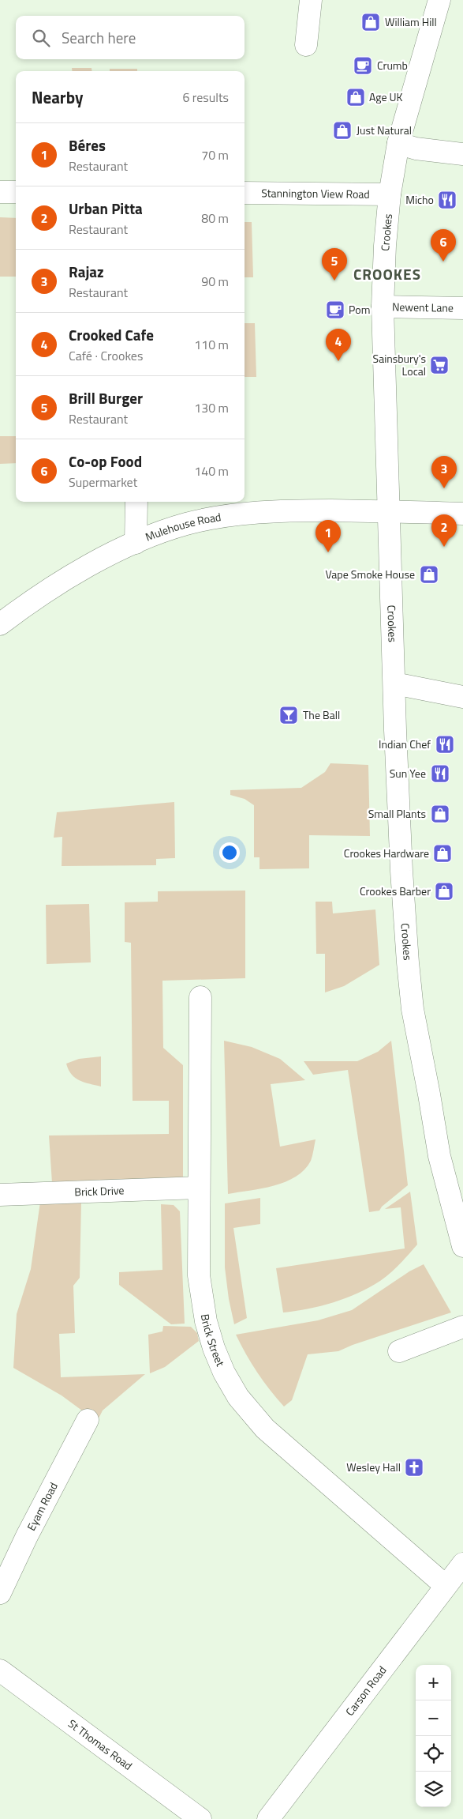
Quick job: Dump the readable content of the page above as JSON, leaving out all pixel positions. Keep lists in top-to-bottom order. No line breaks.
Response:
{"streets":{"street":["Stannington View Road","Crookes","Newent Lane","Mulehouse Road","Brick Drive","Brick Street","Eyam Road","Carson Road","St Thomas Road"]},"crossings":[["Stannington View Road","Crookes"],["Crookes","Newent Lane"],["Crookes","Mulehouse Road"],["Brick Drive","Brick Street"],["Brick Street","Carson Road"]],"districts":["CROOKES"],"places":{"shop":["William Hill","Age UK","Just Natural","Vape Smoke House","Small Plants","Crookes Hardware","Crookes Barber"],"cafe":["Crumb","Pom"],"restaurant":["Micho","Indian Chef","Sun Yee"],"supermarket":["Sainsbury's Local"],"bar":["The Ball"],"church":["Wesley Hall"]},"page":{"search":"Search here","heading":["Nearby","6 results"],"list":[{"mark":"1","name":"Béres","note":"Restaurant","value":"70 m"},{"mark":"2","name":"Urban Pitta","note":"Restaurant","value":"80 m"},{"mark":"3","name":"Rajaz","note":"Restaurant","value":"90 m"},{"mark":"4","name":"Crooked Cafe","note":"Café · Crookes","value":"110 m"},{"mark":"5","name":"Brill Burger","note":"Restaurant","value":"130 m"},{"mark":"6","name":"Co-op Food","note":"Supermarket","value":"140 m"}],"pins":["6","5","4","3","2","1"],"map_buttons":["+","−"]}}
